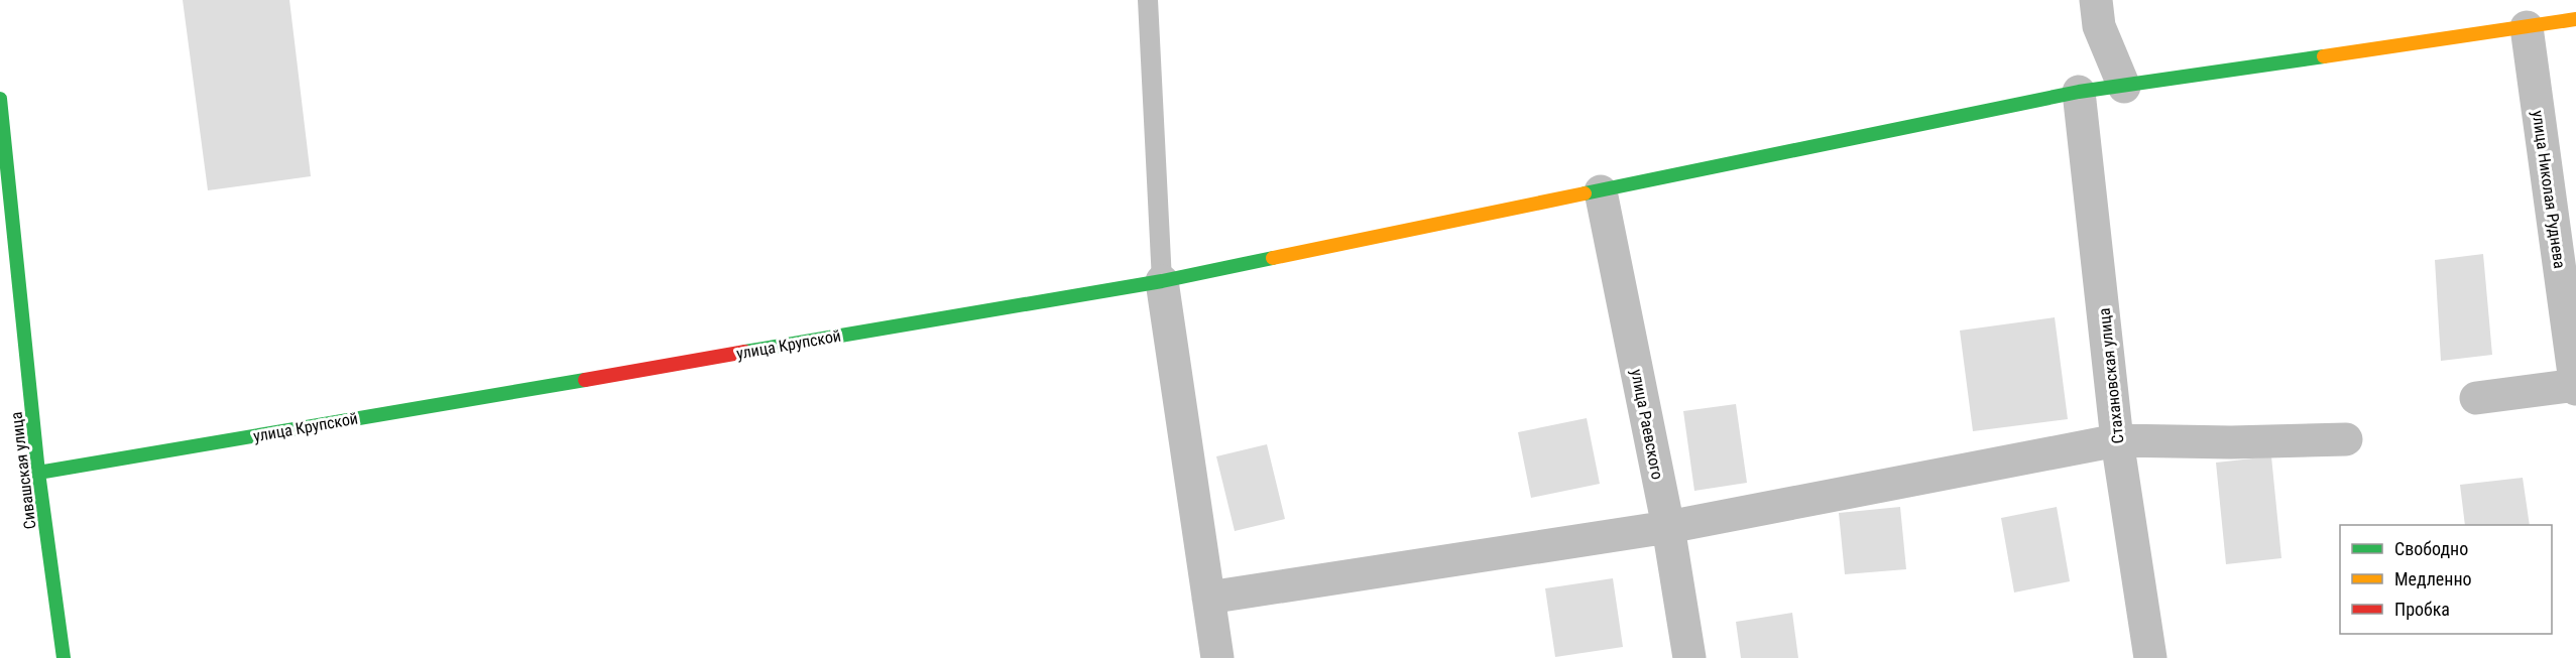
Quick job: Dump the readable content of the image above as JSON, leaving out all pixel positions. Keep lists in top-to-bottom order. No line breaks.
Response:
{"streets":{"street":["улица Николая Руднева","улица Крупской","Стахановская улица","улица Раевского","Сивашская улица"]},"crossings":[["улица Николая Руднева","улица Крупской"],["улица Крупской","Стахановская улица"],["улица Крупской","улица Раевского"],["улица Крупской","Сивашская улица"]],"legend":["Свободно","Медленно","Пробка"]}
